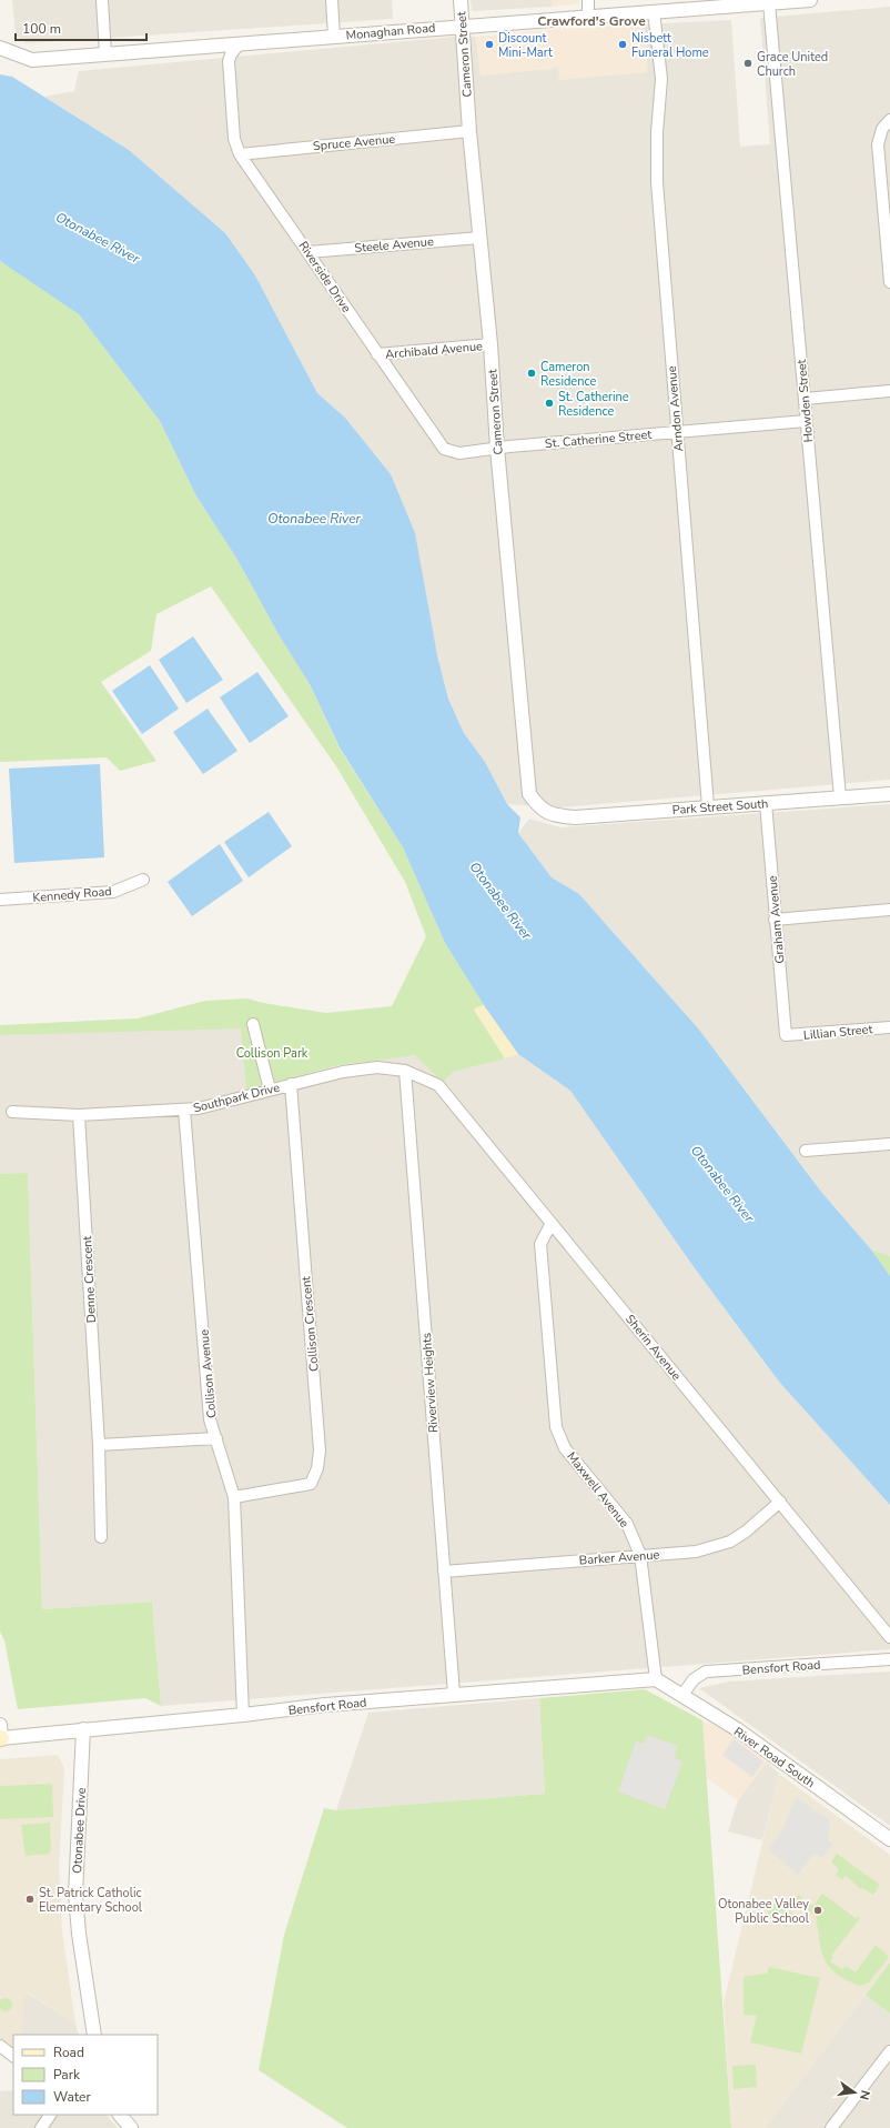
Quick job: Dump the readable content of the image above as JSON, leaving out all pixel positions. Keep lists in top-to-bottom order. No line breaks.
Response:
{"streets":{"street":["Monaghan Road","Cameron Street","Spruce Avenue","Steele Avenue","Riverside Drive","Archibald Avenue","Howden Street","Arndon Avenue","St. Catherine Street","Park Street South","Kennedy Road","Graham Avenue","Lillian Street","Southpark Drive","Denne Crescent","Collison Crescent","Sherin Avenue","Collison Avenue","Riverview Heights","Maxwell Avenue","Barker Avenue","Bensfort Road","River Road South","Otonabee Drive"]},"crossings":[["Monaghan Road","Cameron Street"],["Monaghan Road","Riverside Drive"],["Monaghan Road","Howden Street"],["Monaghan Road","Arndon Avenue"],["Cameron Street","Spruce Avenue"],["Cameron Street","Steele Avenue"],["Cameron Street","Riverside Drive"],["Cameron Street","Archibald Avenue"],["Cameron Street","St. Catherine Street"],["Cameron Street","Park Street South"],["Spruce Avenue","Riverside Drive"],["Steele Avenue","Riverside Drive"],["Riverside Drive","Archibald Avenue"],["Riverside Drive","St. Catherine Street"],["Howden Street","St. Catherine Street"],["Howden Street","Park Street South"],["Arndon Avenue","St. Catherine Street"],["Arndon Avenue","Park Street South"],["Park Street South","Graham Avenue"],["Graham Avenue","Lillian Street"],["Southpark Drive","Denne Crescent"],["Southpark Drive","Collison Crescent"],["Southpark Drive","Sherin Avenue"],["Southpark Drive","Collison Avenue"],["Southpark Drive","Riverview Heights"],["Collison Crescent","Collison Avenue"],["Sherin Avenue","Riverview Heights"],["Sherin Avenue","Maxwell Avenue"],["Sherin Avenue","Barker Avenue"],["Collison Avenue","Bensfort Road"],["Riverview Heights","Barker Avenue"],["Riverview Heights","Bensfort Road"],["Maxwell Avenue","Barker Avenue"],["Maxwell Avenue","Bensfort Road"],["Maxwell Avenue","River Road South"],["Bensfort Road","River Road South"],["Bensfort Road","Otonabee Drive"]],"districts":["Crawford's Grove"],"water":["Otonabee River"],"parks":["Collison Park"],"places":["Discount Mini-Mart","Nisbett Funeral Home","Grace United Church","Cameron Residence","St. Catherine Residence","St. Patrick Catholic Elementary School","Otonabee Valley Public School"],"legend":["Road","Park","Water"],"scale_bar":"100 m","north":"right"}
